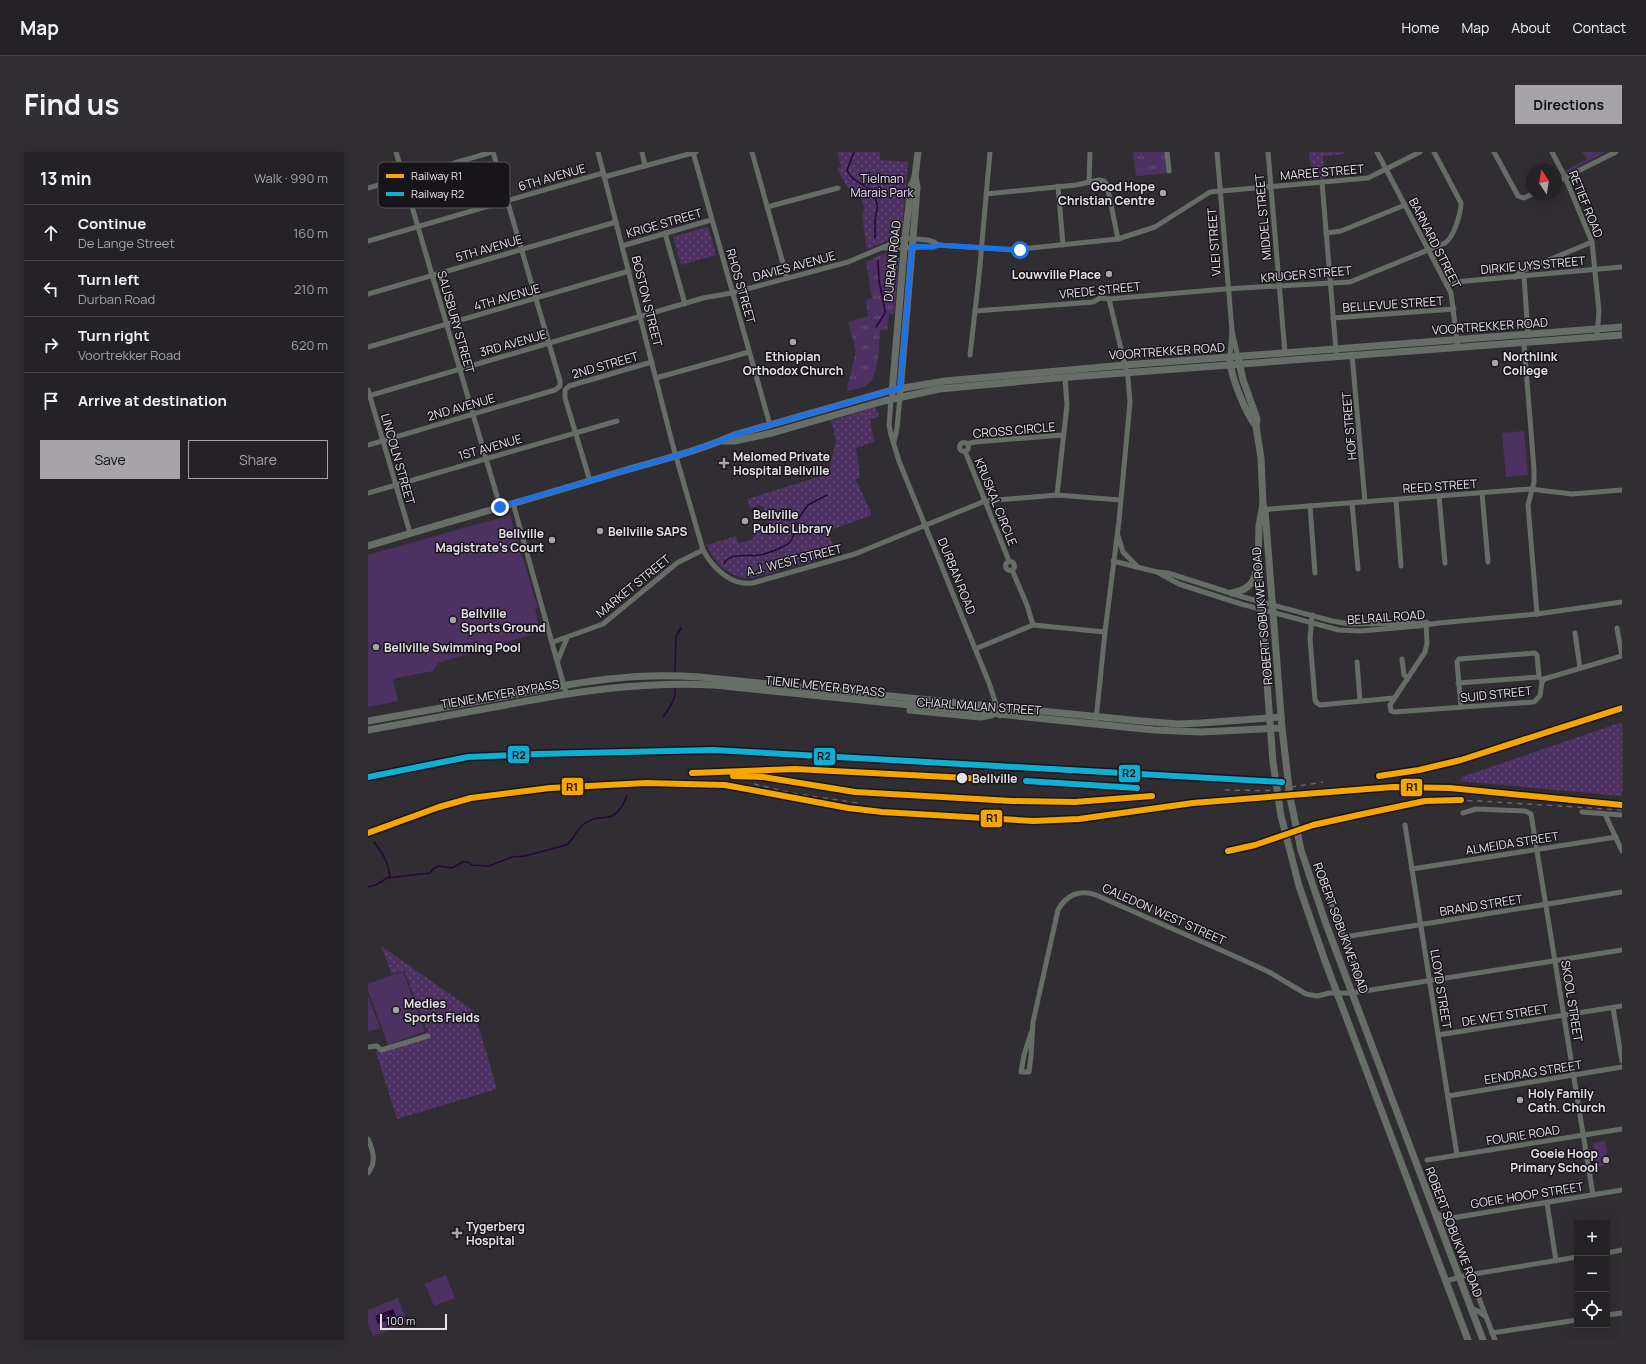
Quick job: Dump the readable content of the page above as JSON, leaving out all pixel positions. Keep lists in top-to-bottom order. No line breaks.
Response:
{"streets":{"main road":["DURBAN ROAD","VOORTREKKER ROAD","ROBERT SOBUKWE ROAD","TIENIE MEYER BYPASS"],"street":["MAREE STREET","6TH AVENUE","RETIEF ROAD","MIDDEL STREET","KRIGE STREET","VLEI STREET","BARNARD STREET","5TH AVENUE","DIRKIE UYS STREET","DAVIES AVENUE","KRUGER STREET","RHOS STREET","VREDE STREET","4TH AVENUE","BOSTON STREET","BELLEVUE STREET","SALISBURY STREET","3RD AVENUE","2ND STREET","2ND AVENUE","HOF STREET","CROSS CIRCLE","1ST AVENUE","LINCOLN STREET","REED STREET","KRUSKAL CIRCLE","A.J. WEST STREET","MARKET STREET","BELRAIL ROAD","SUID STREET","CHARL MALAN STREET","ALMEIDA STREET","BRAND STREET","CALEDON WEST STREET","LLOYD STREET","SKOOL STREET","DE WET STREET","EENDRAG STREET","FOURIE ROAD","GOEIE HOOP STREET"]},"crossings":[["MAREE STREET","MIDDEL STREET"],["MAREE STREET","VLEI STREET"],["MAREE STREET","BARNARD STREET"],["MAREE STREET","DAVIES AVENUE"],["6TH AVENUE","RHOS STREET"],["6TH AVENUE","BOSTON STREET"],["6TH AVENUE","SALISBURY STREET"],["RETIEF ROAD","DIRKIE UYS STREET"],["RETIEF ROAD","VOORTREKKER ROAD"],["MIDDEL STREET","KRUGER STREET"],["MIDDEL STREET","VOORTREKKER ROAD"],["KRIGE STREET","RHOS STREET"],["KRIGE STREET","BOSTON STREET"],["VLEI STREET","KRUGER STREET"],["VLEI STREET","VREDE STREET"],["VLEI STREET","VOORTREKKER ROAD"],["VLEI STREET","ROBERT SOBUKWE ROAD"],["BARNARD STREET","DIRKIE UYS STREET"],["BARNARD STREET","KRUGER STREET"],["BARNARD STREET","BELLEVUE STREET"],["BARNARD STREET","VOORTREKKER ROAD"],["5TH AVENUE","BOSTON STREET"],["5TH AVENUE","SALISBURY STREET"],["DURBAN ROAD","DAVIES AVENUE"],["DURBAN ROAD","VOORTREKKER ROAD"],["DURBAN ROAD","A.J. WEST STREET"],["DURBAN ROAD","CHARL MALAN STREET"],["DAVIES AVENUE","RHOS STREET"],["DAVIES AVENUE","BOSTON STREET"],["DAVIES AVENUE","3RD AVENUE"],["KRUGER STREET","VREDE STREET"],["RHOS STREET","VOORTREKKER ROAD"],["VREDE STREET","CHARL MALAN STREET"],["4TH AVENUE","BOSTON STREET"],["4TH AVENUE","SALISBURY STREET"],["BOSTON STREET","VOORTREKKER ROAD"],["BOSTON STREET","3RD AVENUE"],["BOSTON STREET","2ND STREET"],["BOSTON STREET","A.J. WEST STREET"],["SALISBURY STREET","3RD AVENUE"],["SALISBURY STREET","2ND AVENUE"],["SALISBURY STREET","1ST AVENUE"],["VOORTREKKER ROAD","HOF STREET"],["VOORTREKKER ROAD","LINCOLN STREET"],["VOORTREKKER ROAD","A.J. WEST STREET"],["VOORTREKKER ROAD","ROBERT SOBUKWE ROAD"],["VOORTREKKER ROAD","CHARL MALAN STREET"],["3RD AVENUE","2ND AVENUE"],["3RD AVENUE","LINCOLN STREET"],["2ND STREET","1ST AVENUE"],["2ND AVENUE","LINCOLN STREET"],["HOF STREET","REED STREET"],["CROSS CIRCLE","KRUSKAL CIRCLE"],["1ST AVENUE","LINCOLN STREET"],["REED STREET","ROBERT SOBUKWE ROAD"],["KRUSKAL CIRCLE","A.J. WEST STREET"],["A.J. WEST STREET","MARKET STREET"],["A.J. WEST STREET","CHARL MALAN STREET"],["ROBERT SOBUKWE ROAD","BELRAIL ROAD"],["ROBERT SOBUKWE ROAD","TIENIE MEYER BYPASS"],["ROBERT SOBUKWE ROAD","CALEDON WEST STREET"],["ROBERT SOBUKWE ROAD","GOEIE HOOP STREET"],["BELRAIL ROAD","CHARL MALAN STREET"],["ALMEIDA STREET","LLOYD STREET"],["ALMEIDA STREET","SKOOL STREET"],["BRAND STREET","LLOYD STREET"],["BRAND STREET","SKOOL STREET"],["CALEDON WEST STREET","LLOYD STREET"],["CALEDON WEST STREET","SKOOL STREET"],["LLOYD STREET","DE WET STREET"],["LLOYD STREET","EENDRAG STREET"],["LLOYD STREET","FOURIE ROAD"],["SKOOL STREET","DE WET STREET"],["SKOOL STREET","EENDRAG STREET"],["SKOOL STREET","FOURIE ROAD"],["SKOOL STREET","GOEIE HOOP STREET"]],"parks":["Tielman Marais Park"],"places":{"other":["Good Hope Christian Centre","Louwville Place","Ethiopian Orthodox Church","Northlink College","Bellville Public Library","Bellville SAPS","Bellville Magistrate's Court","Bellville Sports Ground","Bellville Swimming Pool","Bellville","Medies Sports Fields","Holy Family Cath. Church","Goeie Hoop Primary School"],"health":["Melomed Private Hospital Bellville","Tygerberg Hospital"]},"lines":["rail line R1","rail line R2"],"legend":["Railway R1","Railway R2"],"scale_bar":"100 m","north":"top","page":{"header":"Map","nav":["Home","Map","About","Contact"],"title":"Find us","buttons":["Directions",["Save","Share"]],"heading":["13 min","Walk · 990 m"],"list":[["Continue","De Lange Street","160 m"],["Turn left","Durban Road","210 m"],["Turn right","Voortrekker Road","620 m"],"Arrive at destination"],"map_buttons":["+","−"],"scale":"100 m"}}
